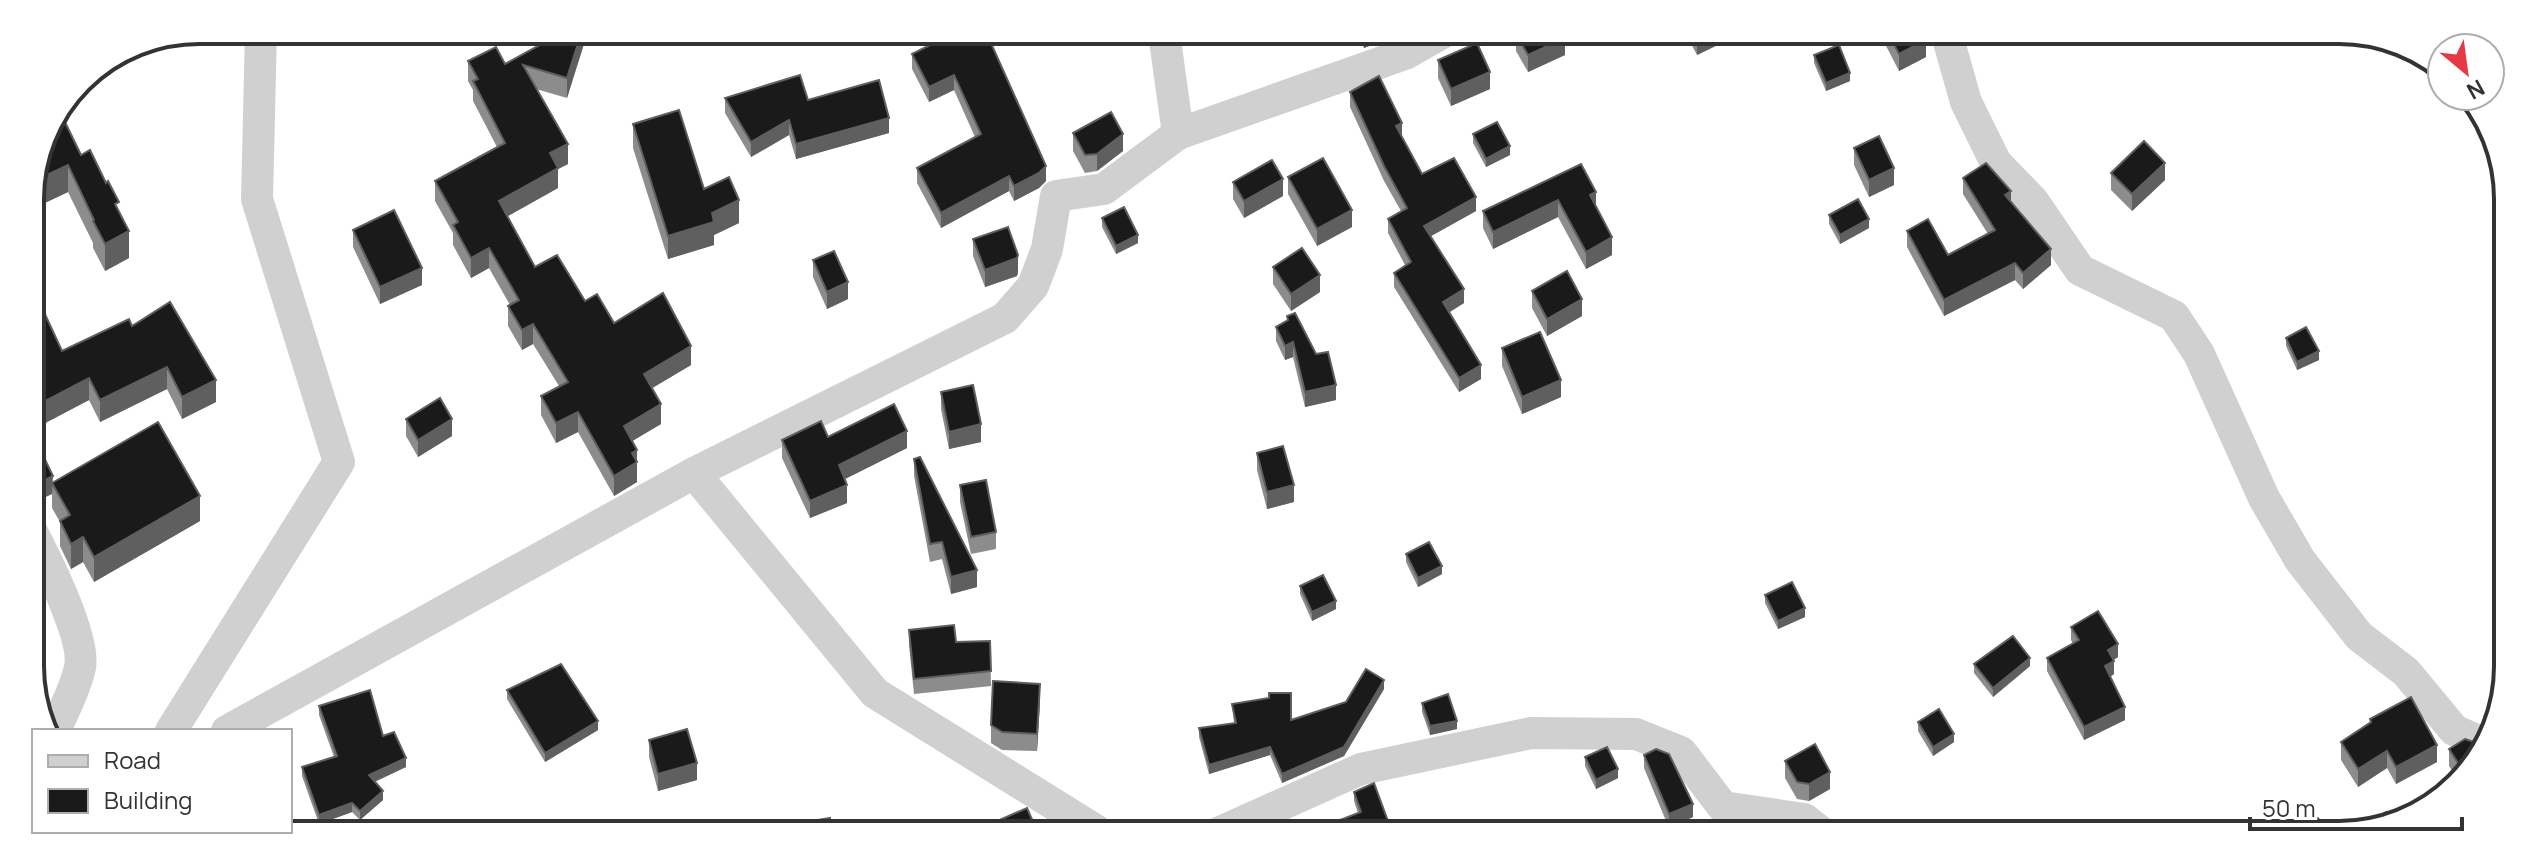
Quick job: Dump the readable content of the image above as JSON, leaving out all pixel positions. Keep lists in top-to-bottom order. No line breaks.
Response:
{"legend":["Road","Building"],"scale_bar":"50 m","north":"bottom right"}
